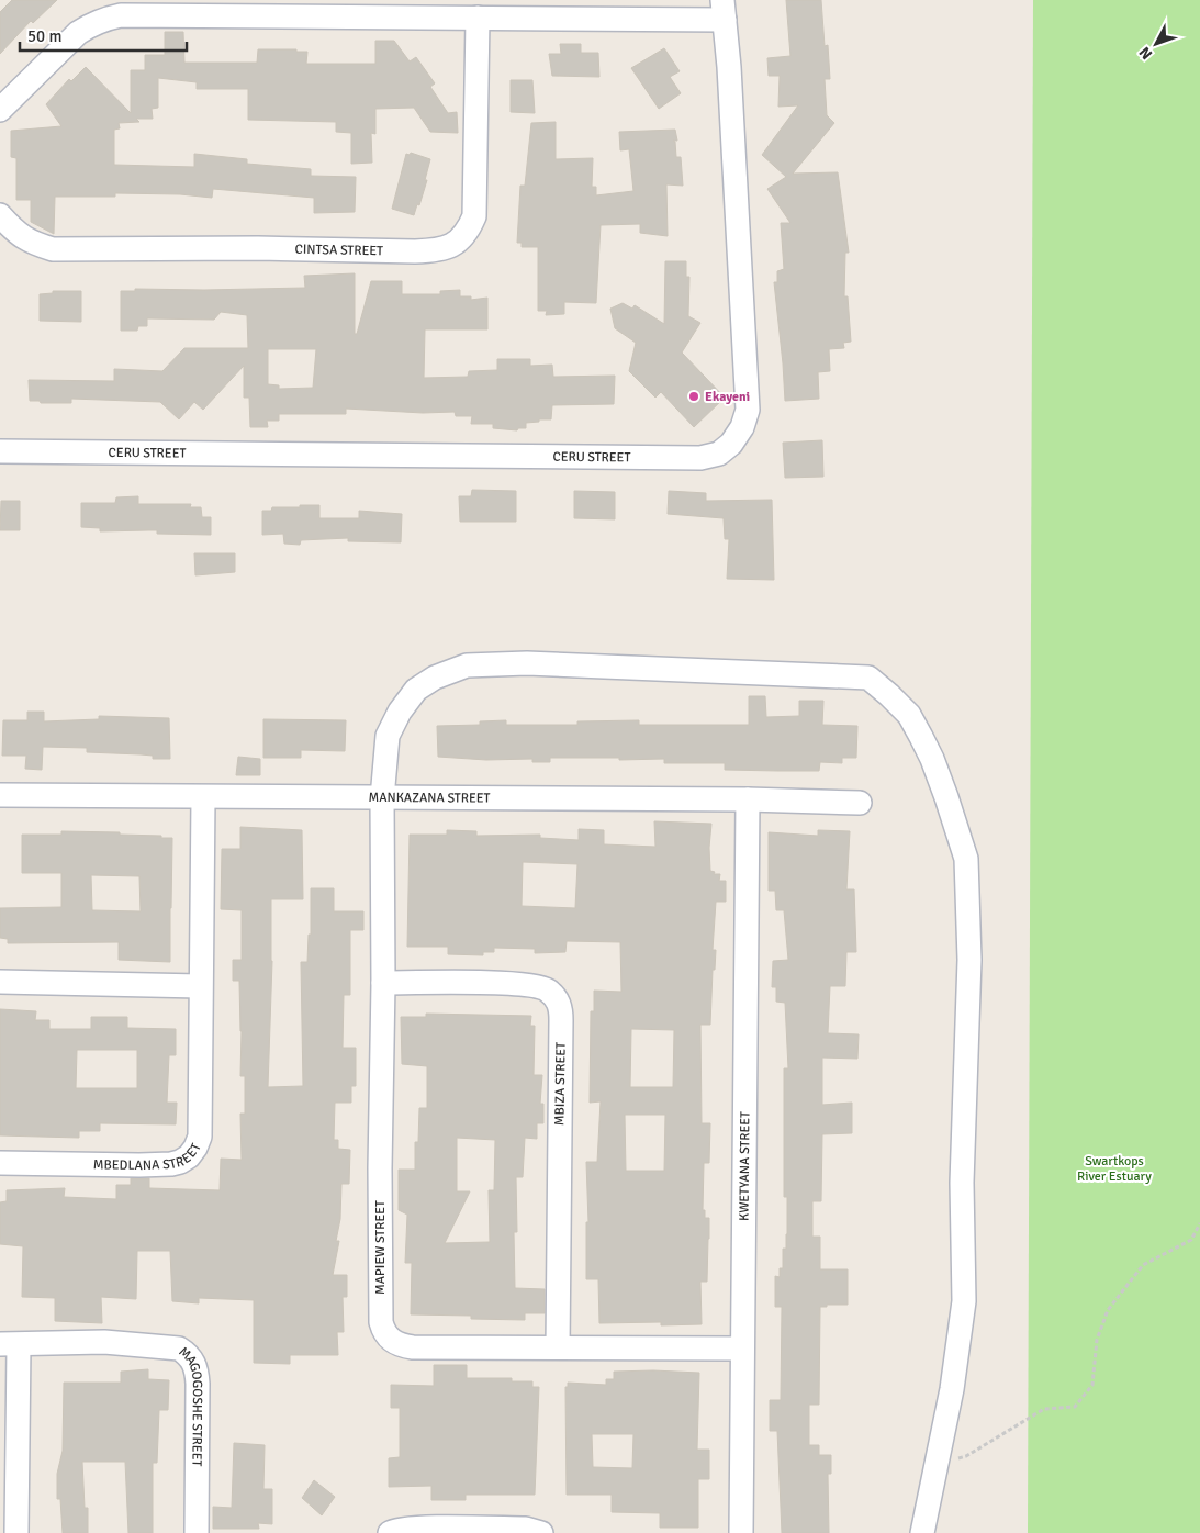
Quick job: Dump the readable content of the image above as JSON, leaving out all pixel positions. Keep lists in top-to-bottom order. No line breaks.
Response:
{"streets":{"street":["CINTSA STREET","CERU STREET","MANKAZANA STREET","MBIZA STREET","MBEDLANA STREET","KWETYANA STREET","MAPIEW STREET","MAGOGOSHE STREET"]},"crossings":[["MANKAZANA STREET","MBEDLANA STREET"],["MANKAZANA STREET","KWETYANA STREET"],["MANKAZANA STREET","MAPIEW STREET"],["MBIZA STREET","MAPIEW STREET"],["KWETYANA STREET","MAPIEW STREET"]],"parks":["Swartkops River Estuary"],"places":["Ekayeni"],"scale_bar":"50 m","north":"bottom left"}
